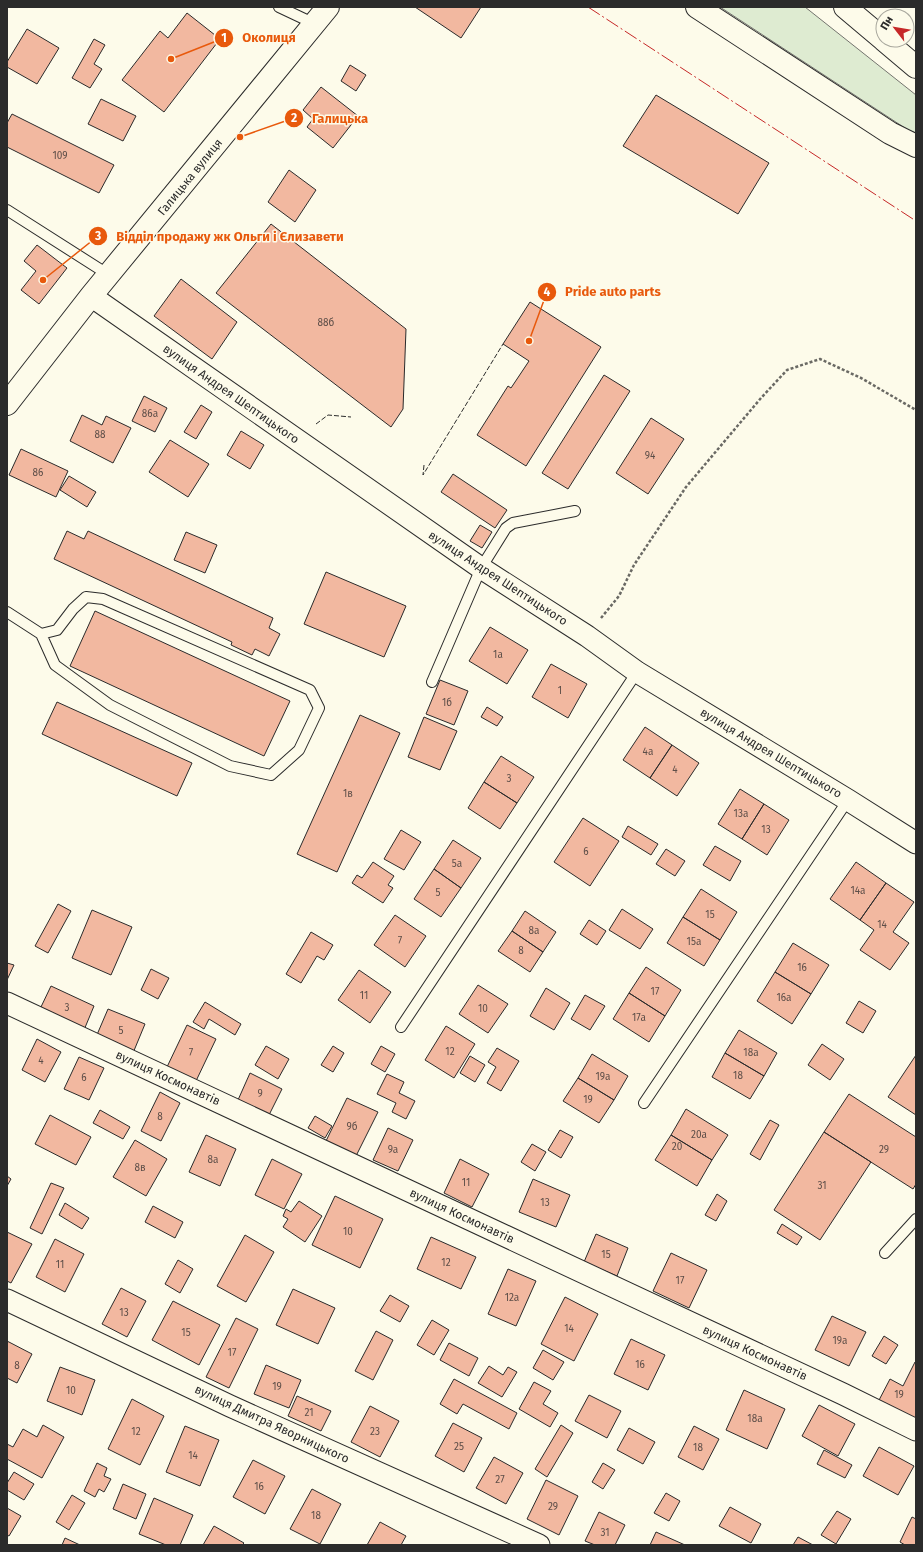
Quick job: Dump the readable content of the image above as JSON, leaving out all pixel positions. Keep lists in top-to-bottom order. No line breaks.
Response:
{"streets":{"main road":["Галицька вулиця"],"street":["вулиця Андрея Шептицького","вулиця Космонавтів","вулиця Дмитра Яворницького"]},"crossings":[["Галицька вулиця","вулиця Андрея Шептицького"]],"places":["Околиця","Галицька","Відділ продажу жк Ольги і Єлизавети","Pride auto parts"],"house_numbers":["109","88б","86а","88","94","86","1а","1","1б","4а","4","3","1в","13а","13","6","5а","14а","5","15","14","8а","7","15а","8","16","17","11","16а","3","10","17а","5","12","7","18а","4","18","19а","6","9","19","8","9б","20а","20","9а","29","8а","8в","11","31","13","10","15","12","11","17","12а","13","14","15","19а","17","16","8","19","10","19","21","18а","12","23","25","18","14","27","16","29","18","31"],"north":"top left"}
